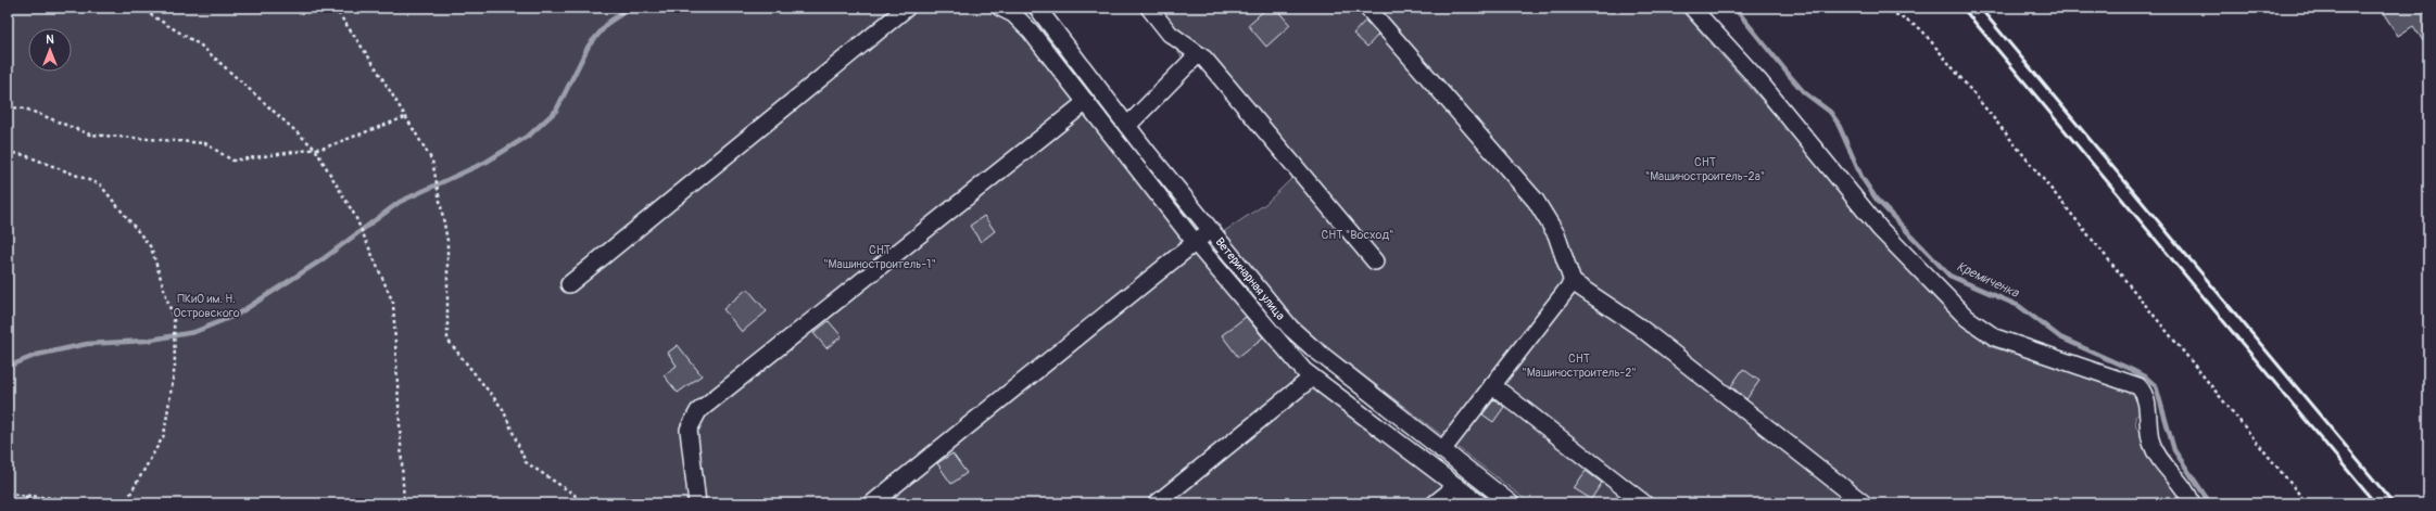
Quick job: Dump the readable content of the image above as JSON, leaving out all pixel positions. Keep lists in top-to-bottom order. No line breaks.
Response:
{"streets":{"street":["Ветеринарная улица"]},"water":["Кремиченка"],"parks":["СНТ \"Машиностроитель-2а\"","СНТ \"Восход\"","СНТ \"Машиностроитель-1\"","ПКиО им. Н. Островского","СНТ \"Машиностроитель-2\""],"north":"top"}
